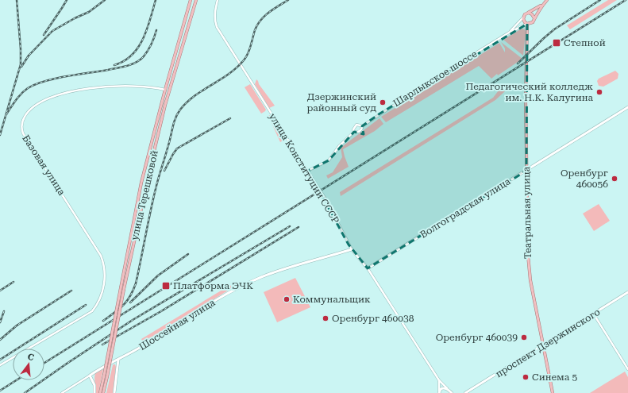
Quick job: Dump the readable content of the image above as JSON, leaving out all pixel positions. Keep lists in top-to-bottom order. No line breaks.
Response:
{"streets":{"main road":["улица Конституции СССР","улица Терешковой","Волгоградская улица","Театральная улица","Шоссейная улица","проспект Дзержинского"],"street":["Шарлыкское шоссе","Базовая улица"]},"crossings":[["Шарлыкское шоссе","Театральная улица"],["Базовая улица","улица Терешковой"],["улица Конституции СССР","Волгоградская улица"],["улица Конституции СССР","Шоссейная улица"],["Волгоградская улица","Театральная улица"],["Театральная улица","проспект Дзержинского"]],"places":{"transit":["Степной","Платформа ЭЧК"],"other":["Педагогический колледж им. Н.К. Калугина","Дзержинский районный суд","Оренбург 460056","Коммунальщик","Оренбург 460038","Оренбург 460039","Синема 5"]},"north":"top"}
